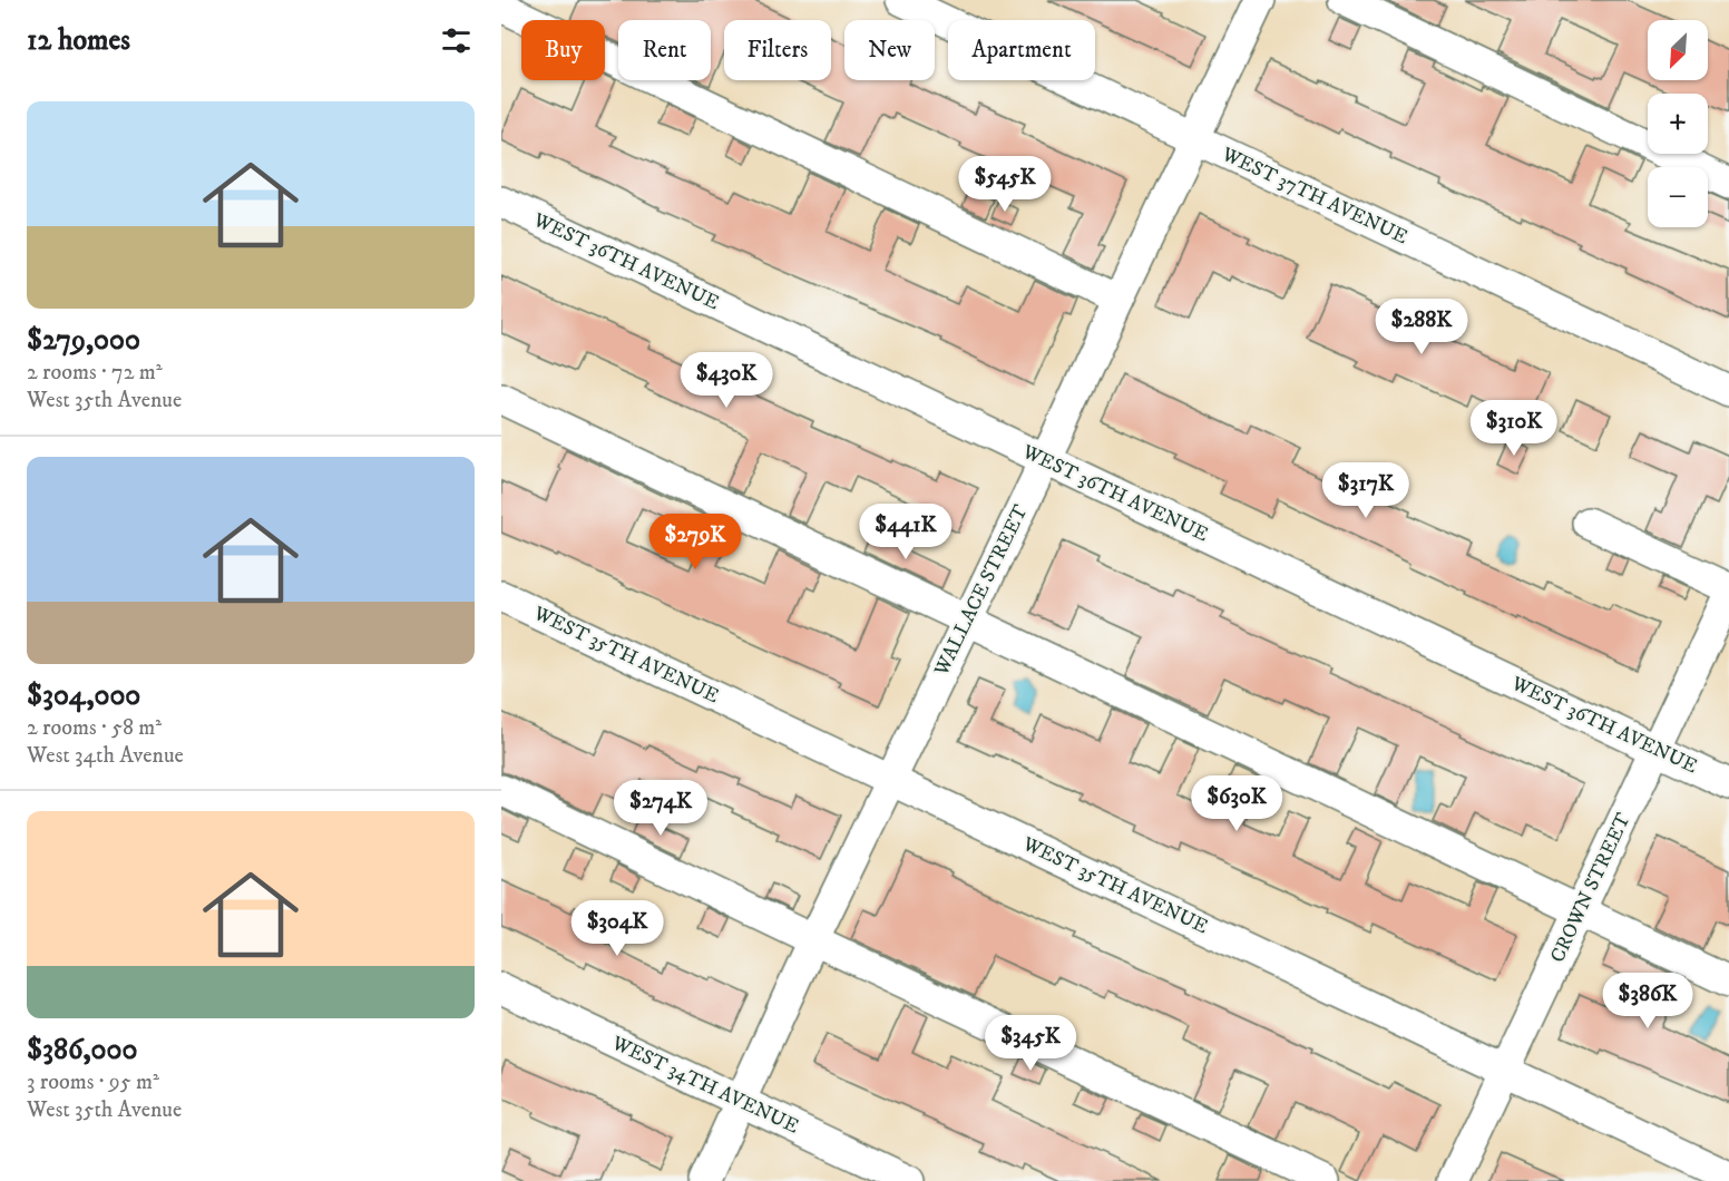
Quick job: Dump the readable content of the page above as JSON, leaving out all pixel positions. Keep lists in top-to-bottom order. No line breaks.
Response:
{"streets":{"street":["WEST 37TH AVENUE","WEST 36TH AVENUE","WALLACE STREET","WEST 35TH AVENUE","CROWN STREET","WEST 34TH AVENUE"]},"crossings":[["WEST 37TH AVENUE","WALLACE STREET"],["WEST 36TH AVENUE","WALLACE STREET"],["WEST 36TH AVENUE","CROWN STREET"],["WALLACE STREET","WEST 35TH AVENUE"],["WALLACE STREET","WEST 34TH AVENUE"],["WEST 35TH AVENUE","CROWN STREET"]],"north":"bottom left","page":{"heading":"12 homes","map_buttons":["+","−"],"chip":["Buy","Rent","Filters","New","Apartment"],"list":[{"name":"$279,000","note":"2 rooms · 72 m² · West 35th Avenue"},{"name":"$304,000","note":"2 rooms · 58 m² · West 34th Avenue"},{"name":"$386,000","note":"3 rooms · 95 m² · West 35th Avenue"}],"price":["$545K","$288K","$430K","$310K","$317K","$441K","$279K","$630K","$274K","$304K","$386K","$345K"]}}
